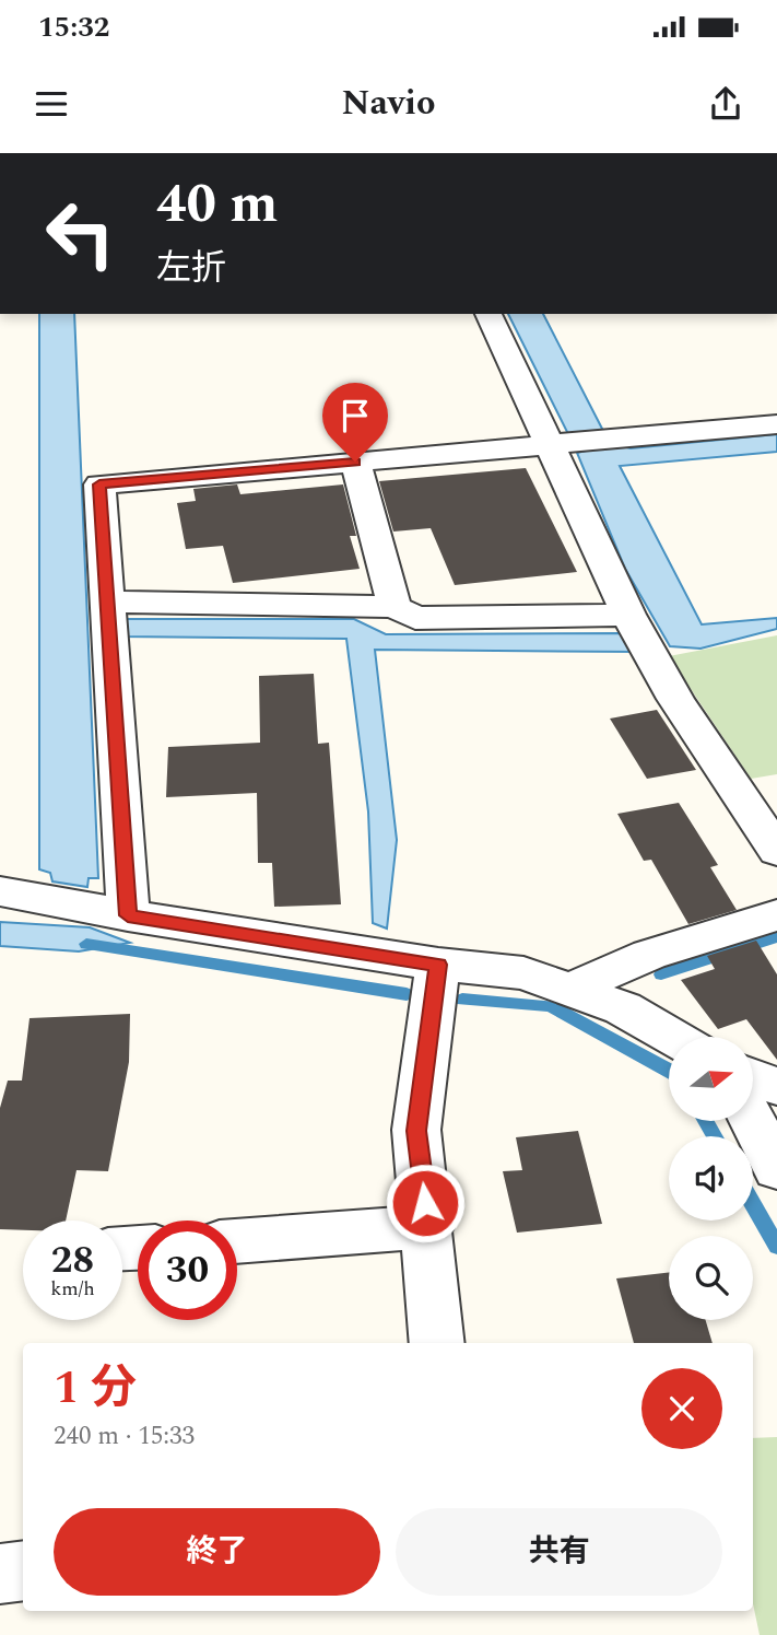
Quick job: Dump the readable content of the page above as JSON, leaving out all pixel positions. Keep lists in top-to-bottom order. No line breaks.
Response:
{"north":"right","page":{"status":"15:32","header":"Navio","turn":["40 m","左折"],"speed":"28 km/h","limit":"30","heading":["1 分","240 m · 15:33"],"buttons":["終了","共有"]}}
